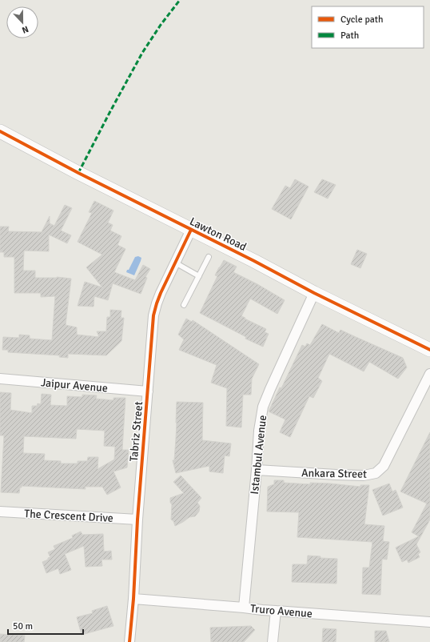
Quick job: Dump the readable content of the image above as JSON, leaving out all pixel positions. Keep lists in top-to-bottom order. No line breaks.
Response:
{"streets":{"street":["Lawton Road","Jaipur Avenue","Tabriz Street","Istambul Avenue","Ankara Street","The Crescent Drive","Truro Avenue"]},"crossings":[["Lawton Road","Tabriz Street"],["Lawton Road","Istambul Avenue"],["Jaipur Avenue","Tabriz Street"],["Tabriz Street","The Crescent Drive"],["Tabriz Street","Truro Avenue"],["Istambul Avenue","Ankara Street"],["Istambul Avenue","Truro Avenue"]],"legend":["Cycle path","Path"],"scale_bar":"50 m","north":"bottom"}
